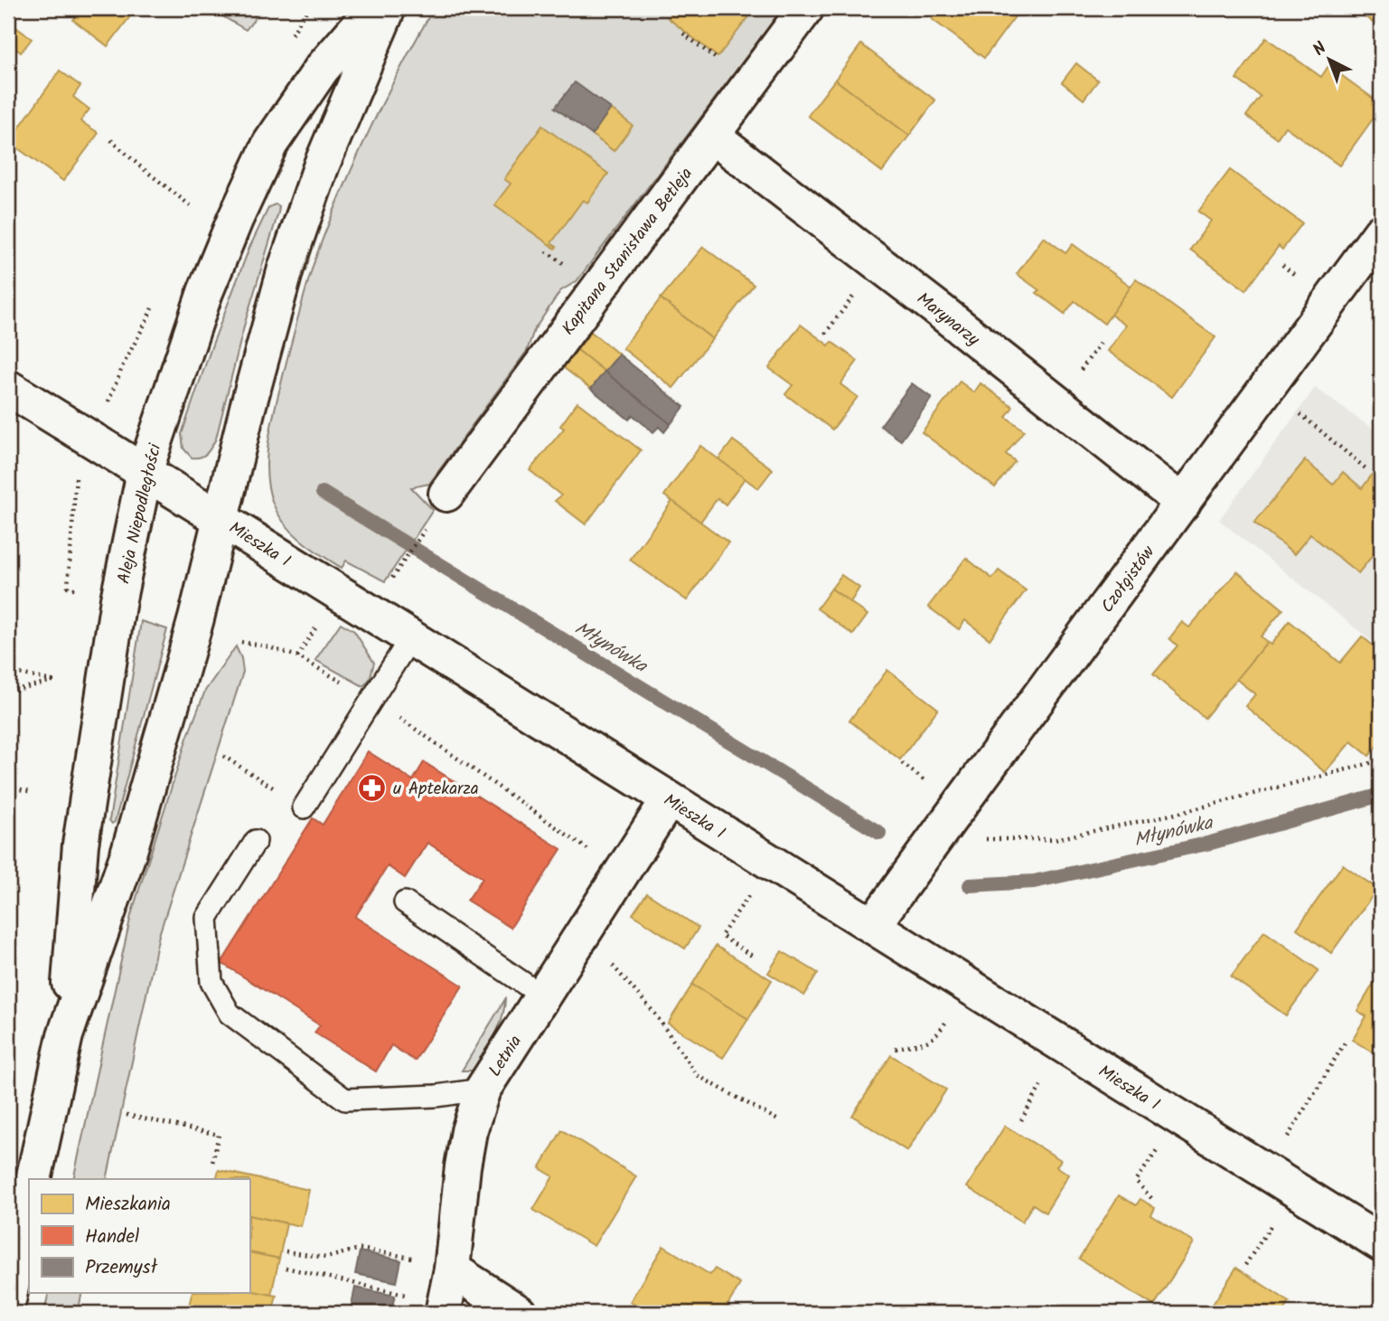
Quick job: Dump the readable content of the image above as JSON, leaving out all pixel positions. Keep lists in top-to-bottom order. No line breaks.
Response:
{"streets":{"street":["Kapitana Stanisława Betleja","Marynarzy","Aleja Niepodległości","Mieszka I","Czołgistów","Letnia"]},"crossings":[["Kapitana Stanisława Betleja","Marynarzy"],["Marynarzy","Czołgistów"],["Aleja Niepodległości","Mieszka I"],["Mieszka I","Czołgistów"],["Mieszka I","Letnia"]],"water":["Młynówka"],"places":{"pharmacy":["u Aptekarza"]},"legend":["Mieszkania","Handel","Przemysł"],"north":"top left"}
